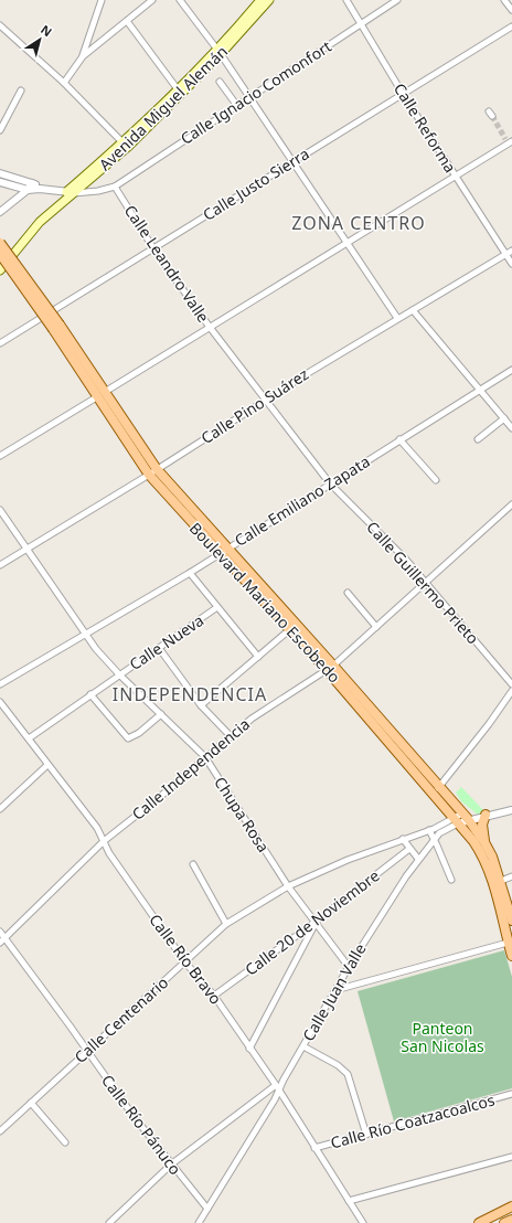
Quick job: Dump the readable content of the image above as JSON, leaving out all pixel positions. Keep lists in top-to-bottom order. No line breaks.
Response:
{"streets":{"main road":["Avenida Miguel Alemán","Boulevard Mariano Escobedo"],"street":["Calle Ignacio Comonfort","Calle Reforma","Calle Justo Sierra","Calle Leandro Valle","Calle Pino Suárez","Calle Emiliano Zapata","Calle Guillermo Prieto","Calle Nueva","Calle Independencia","Chupa Rosa","Calle 20 de Noviembre","Calle Río Bravo","Calle Juan Valle","Calle Centenario","Calle Río Coatzacoalcos","Calle Río Pánuco"]},"crossings":[["Calle Ignacio Comonfort","Calle Reforma"],["Calle Ignacio Comonfort","Calle Leandro Valle"],["Avenida Miguel Alemán","Boulevard Mariano Escobedo"],["Calle Reforma","Calle Justo Sierra"],["Calle Reforma","Calle Pino Suárez"],["Calle Justo Sierra","Calle Leandro Valle"],["Calle Leandro Valle","Calle Pino Suárez"],["Calle Leandro Valle","Calle Guillermo Prieto"],["Calle Pino Suárez","Calle Guillermo Prieto"],["Calle Pino Suárez","Boulevard Mariano Escobedo"],["Calle Pino Suárez","Chupa Rosa"],["Calle Emiliano Zapata","Calle Guillermo Prieto"],["Calle Emiliano Zapata","Boulevard Mariano Escobedo"],["Calle Emiliano Zapata","Chupa Rosa"],["Calle Guillermo Prieto","Calle Independencia"],["Boulevard Mariano Escobedo","Calle Independencia"],["Boulevard Mariano Escobedo","Calle Juan Valle"],["Boulevard Mariano Escobedo","Calle Centenario"],["Calle Nueva","Chupa Rosa"],["Calle Nueva","Calle Río Bravo"],["Calle Independencia","Chupa Rosa"],["Calle Independencia","Calle Río Bravo"],["Calle Independencia","Calle Río Pánuco"],["Chupa Rosa","Calle 20 de Noviembre"],["Chupa Rosa","Calle Juan Valle"],["Chupa Rosa","Calle Centenario"],["Calle 20 de Noviembre","Calle Río Bravo"],["Calle Río Bravo","Calle Juan Valle"],["Calle Río Bravo","Calle Centenario"],["Calle Río Bravo","Calle Río Coatzacoalcos"],["Calle Juan Valle","Calle Centenario"],["Calle Juan Valle","Calle Río Pánuco"],["Calle Centenario","Calle Río Pánuco"]],"districts":["ZONA CENTRO","INDEPENDENCIA"],"parks":["Panteon San Nicolas"],"north":"top right"}
